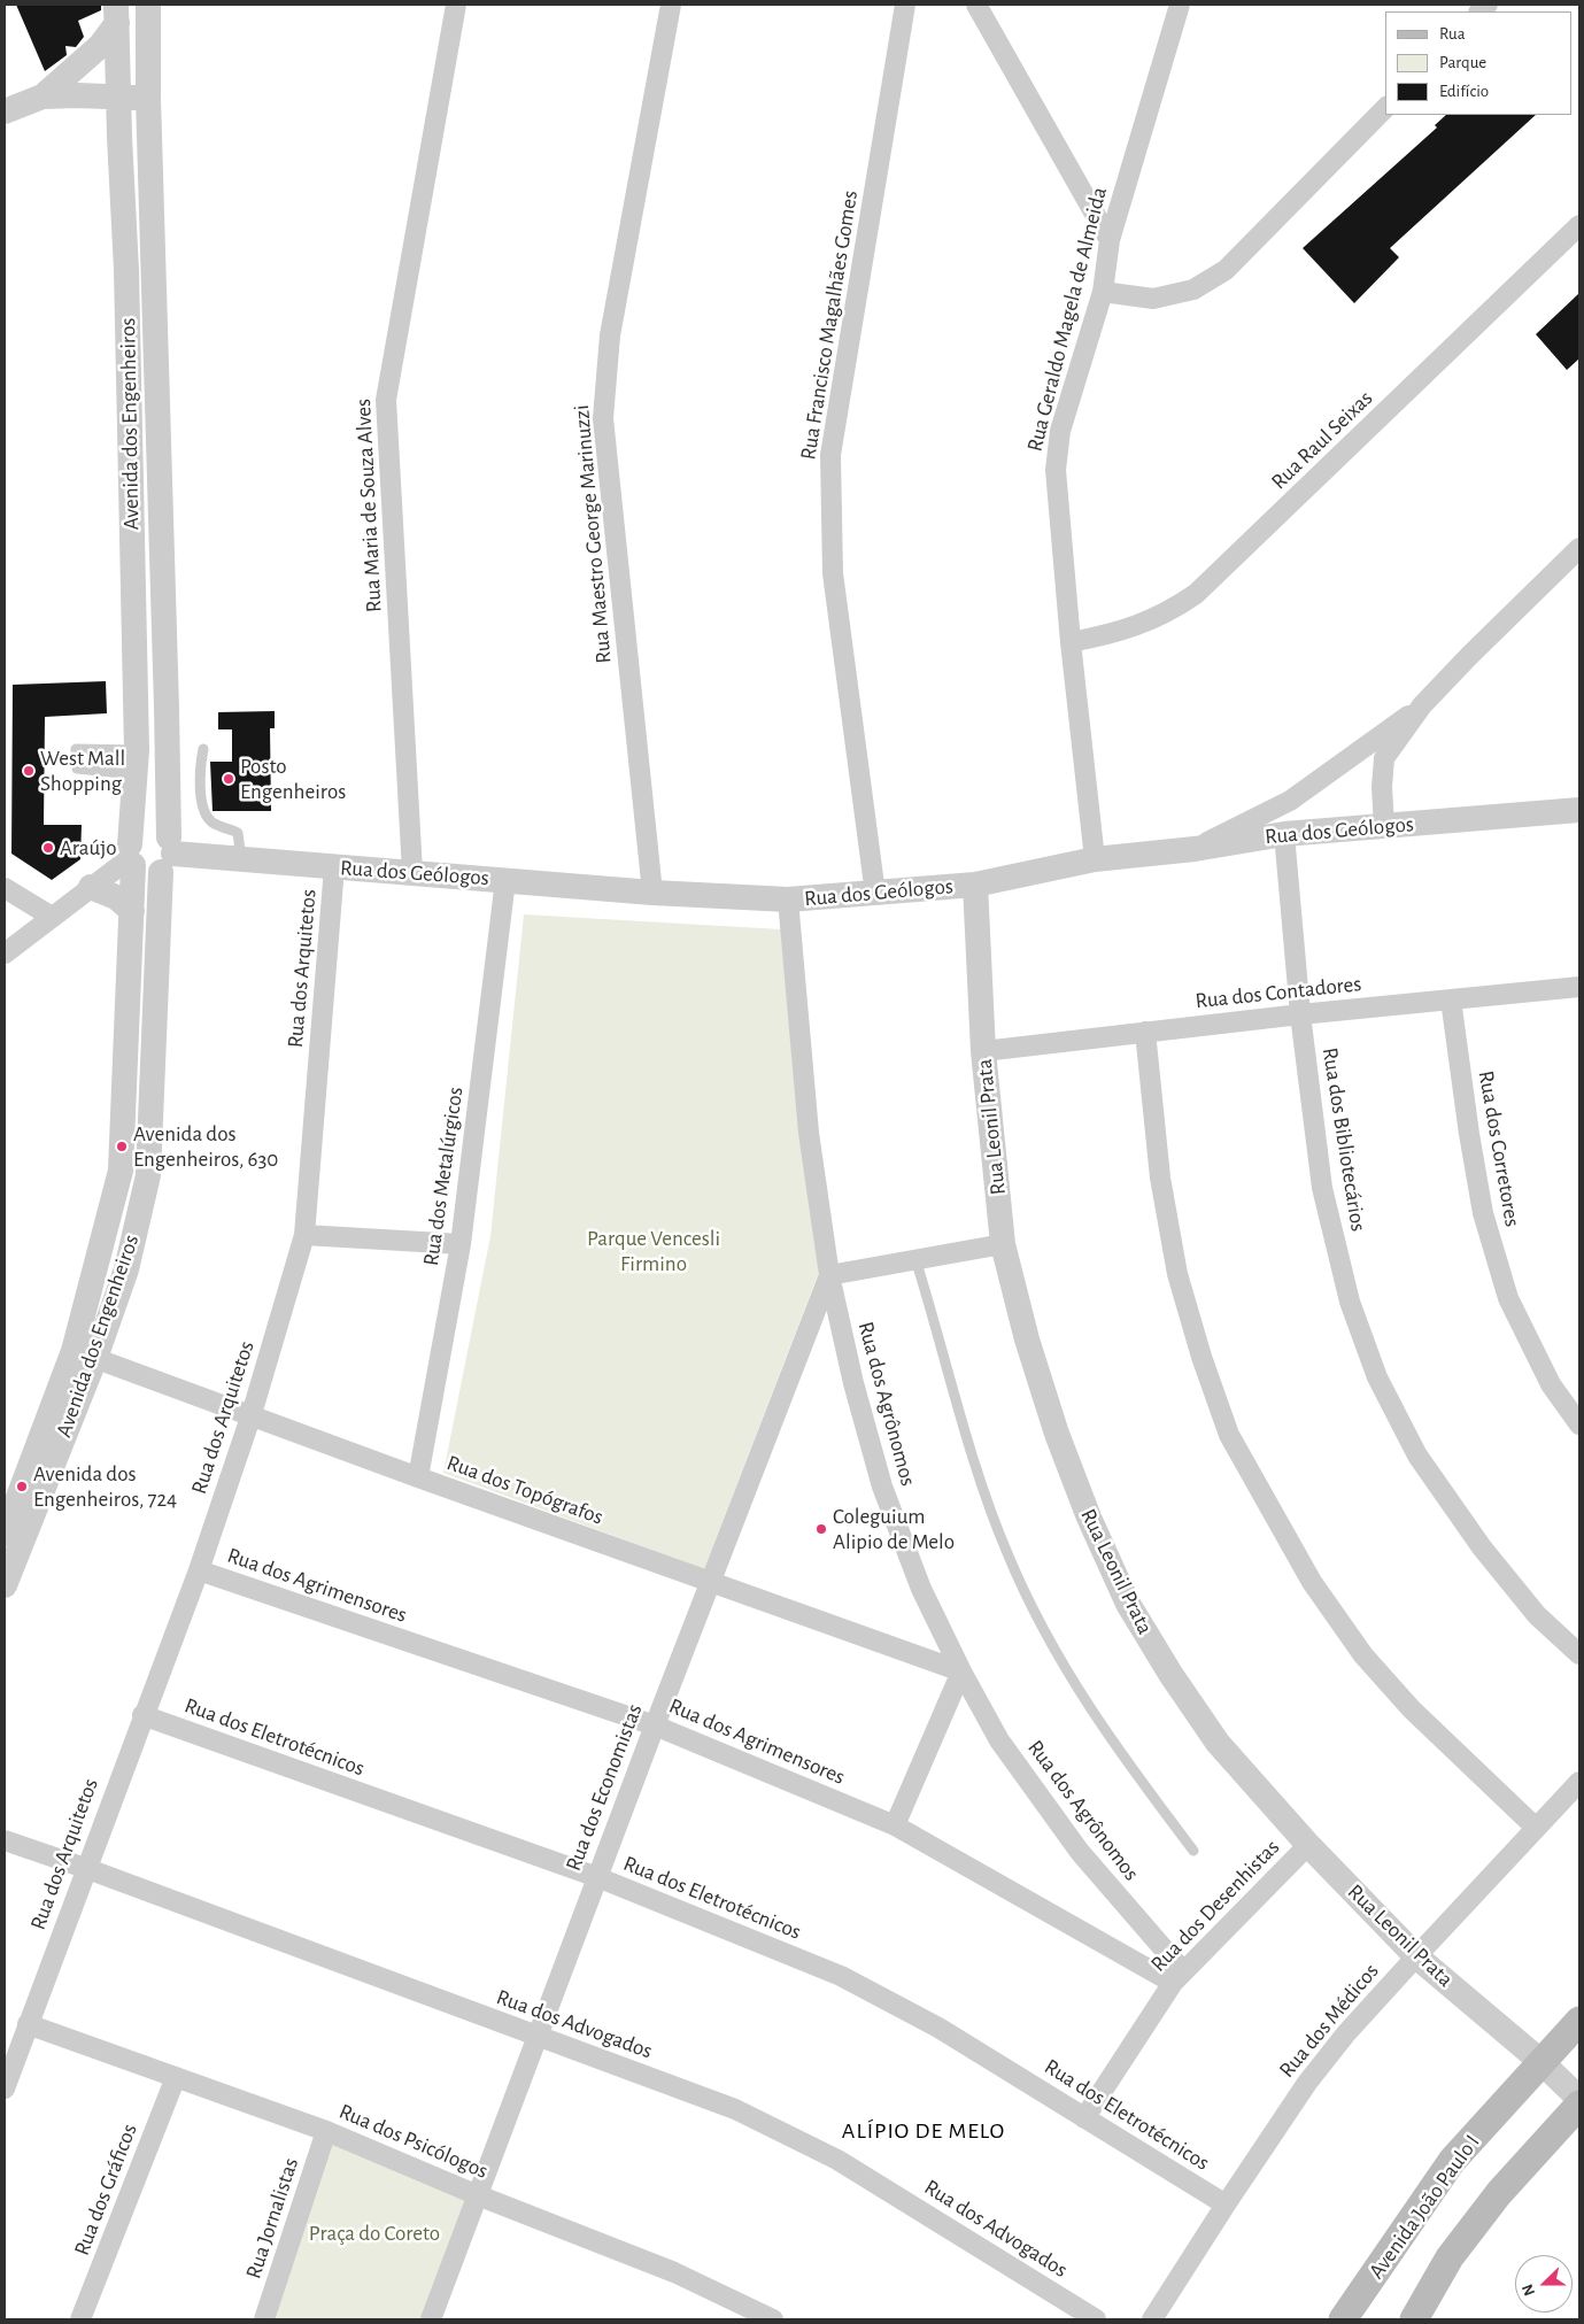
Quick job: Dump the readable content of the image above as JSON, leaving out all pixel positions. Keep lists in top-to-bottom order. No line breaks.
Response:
{"streets":{"main road":["Avenida João Paulo I"],"street":["Rua Geraldo Magela de Almeida","Rua Francisco Magalhães Gomes","Avenida dos Engenheiros","Rua Raul Seixas","Rua Maria de Souza Alves","Rua Maestro George Marinuzzi","Rua dos Geólogos","Rua dos Arquitetos","Rua dos Contadores","Rua Leonil Prata","Rua dos Bibliotecários","Rua dos Corretores","Rua dos Metalúrgicos","Rua dos Agrônomos","Rua dos Topógrafos","Rua dos Agrimensores","Rua dos Eletrotécnicos","Rua dos Economistas","Rua dos Desenhistas","Rua dos Médicos","Rua dos Advogados","Rua dos Psicólogos","Rua dos Gráficos","Rua Jornalistas"]},"crossings":[["Rua Geraldo Magela de Almeida","Rua Raul Seixas"],["Rua Geraldo Magela de Almeida","Rua dos Geólogos"],["Rua Francisco Magalhães Gomes","Rua dos Geólogos"],["Avenida dos Engenheiros","Rua dos Geólogos"],["Avenida dos Engenheiros","Rua dos Topógrafos"],["Rua Maria de Souza Alves","Rua dos Geólogos"],["Rua Maestro George Marinuzzi","Rua dos Geólogos"],["Rua dos Geólogos","Rua dos Arquitetos"],["Rua dos Geólogos","Rua Leonil Prata"],["Rua dos Geólogos","Rua dos Bibliotecários"],["Rua dos Geólogos","Rua dos Metalúrgicos"],["Rua dos Geólogos","Rua dos Agrônomos"],["Rua dos Arquitetos","Rua dos Topógrafos"],["Rua dos Arquitetos","Rua dos Agrimensores"],["Rua dos Arquitetos","Rua dos Eletrotécnicos"],["Rua dos Arquitetos","Rua dos Advogados"],["Rua dos Arquitetos","Rua dos Psicólogos"],["Rua dos Contadores","Rua Leonil Prata"],["Rua dos Contadores","Rua dos Bibliotecários"],["Rua dos Contadores","Rua dos Corretores"],["Rua Leonil Prata","Rua dos Desenhistas"],["Rua Leonil Prata","Rua dos Médicos"],["Rua Leonil Prata","Avenida João Paulo I"],["Rua dos Metalúrgicos","Rua dos Topógrafos"],["Rua dos Agrônomos","Rua dos Topógrafos"],["Rua dos Agrônomos","Rua dos Agrimensores"],["Rua dos Agrônomos","Rua dos Economistas"],["Rua dos Agrônomos","Rua dos Desenhistas"],["Rua dos Topógrafos","Rua dos Economistas"],["Rua dos Agrimensores","Rua dos Economistas"],["Rua dos Agrimensores","Rua dos Desenhistas"],["Rua dos Eletrotécnicos","Rua dos Economistas"],["Rua dos Eletrotécnicos","Rua dos Desenhistas"],["Rua dos Eletrotécnicos","Rua dos Médicos"],["Rua dos Economistas","Rua dos Advogados"],["Rua dos Economistas","Rua dos Psicólogos"],["Rua dos Psicólogos","Rua dos Gráficos"],["Rua dos Psicólogos","Rua Jornalistas"]],"districts":["ALÍPIO DE MELO"],"parks":["Parque Vencesli Firmino","Praça do Coreto"],"places":["West Mall Shopping","Posto Engenheiros","Araújo","Avenida dos Engenheiros, 630","Avenida dos Engenheiros, 724","Coleguium Alipio de Melo"],"legend":["Rua","Parque","Edifício"],"north":"left"}
